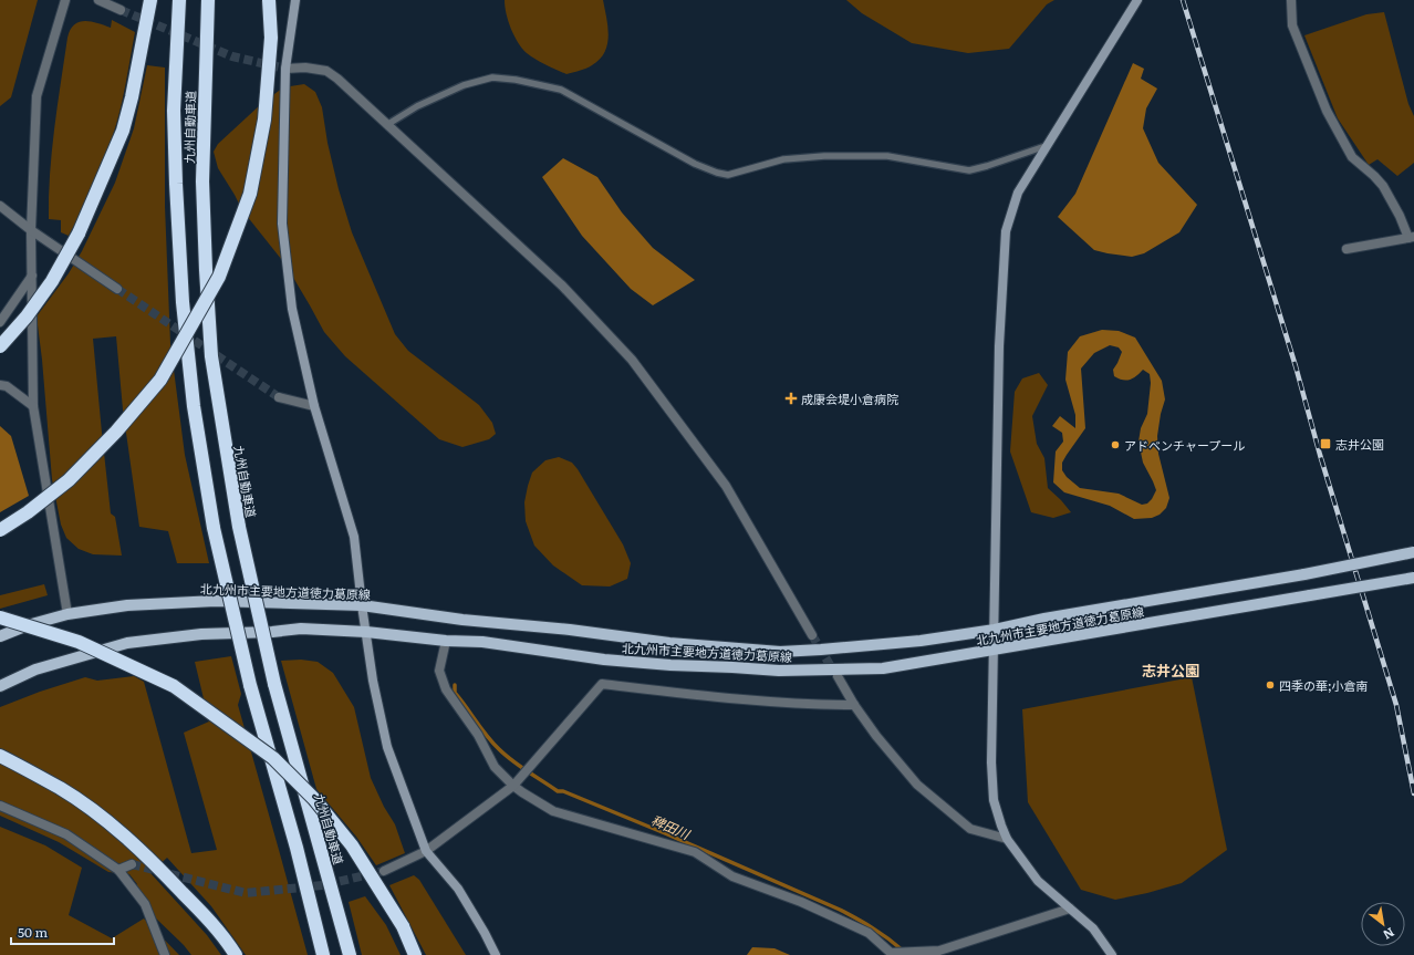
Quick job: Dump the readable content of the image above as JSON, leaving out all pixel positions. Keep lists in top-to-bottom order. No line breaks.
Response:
{"streets":{"highway":["九州自動車道"],"main road":["北九州市主要地方道徳力葛原線"]},"districts":["志井公園"],"water":["稗田川"],"places":{"health":["成康会堤小倉病院"],"transit":["志井公園"],"other":["アドベンチャープール","四季の華;小倉南"]},"scale_bar":"50 m","north":"bottom right"}
